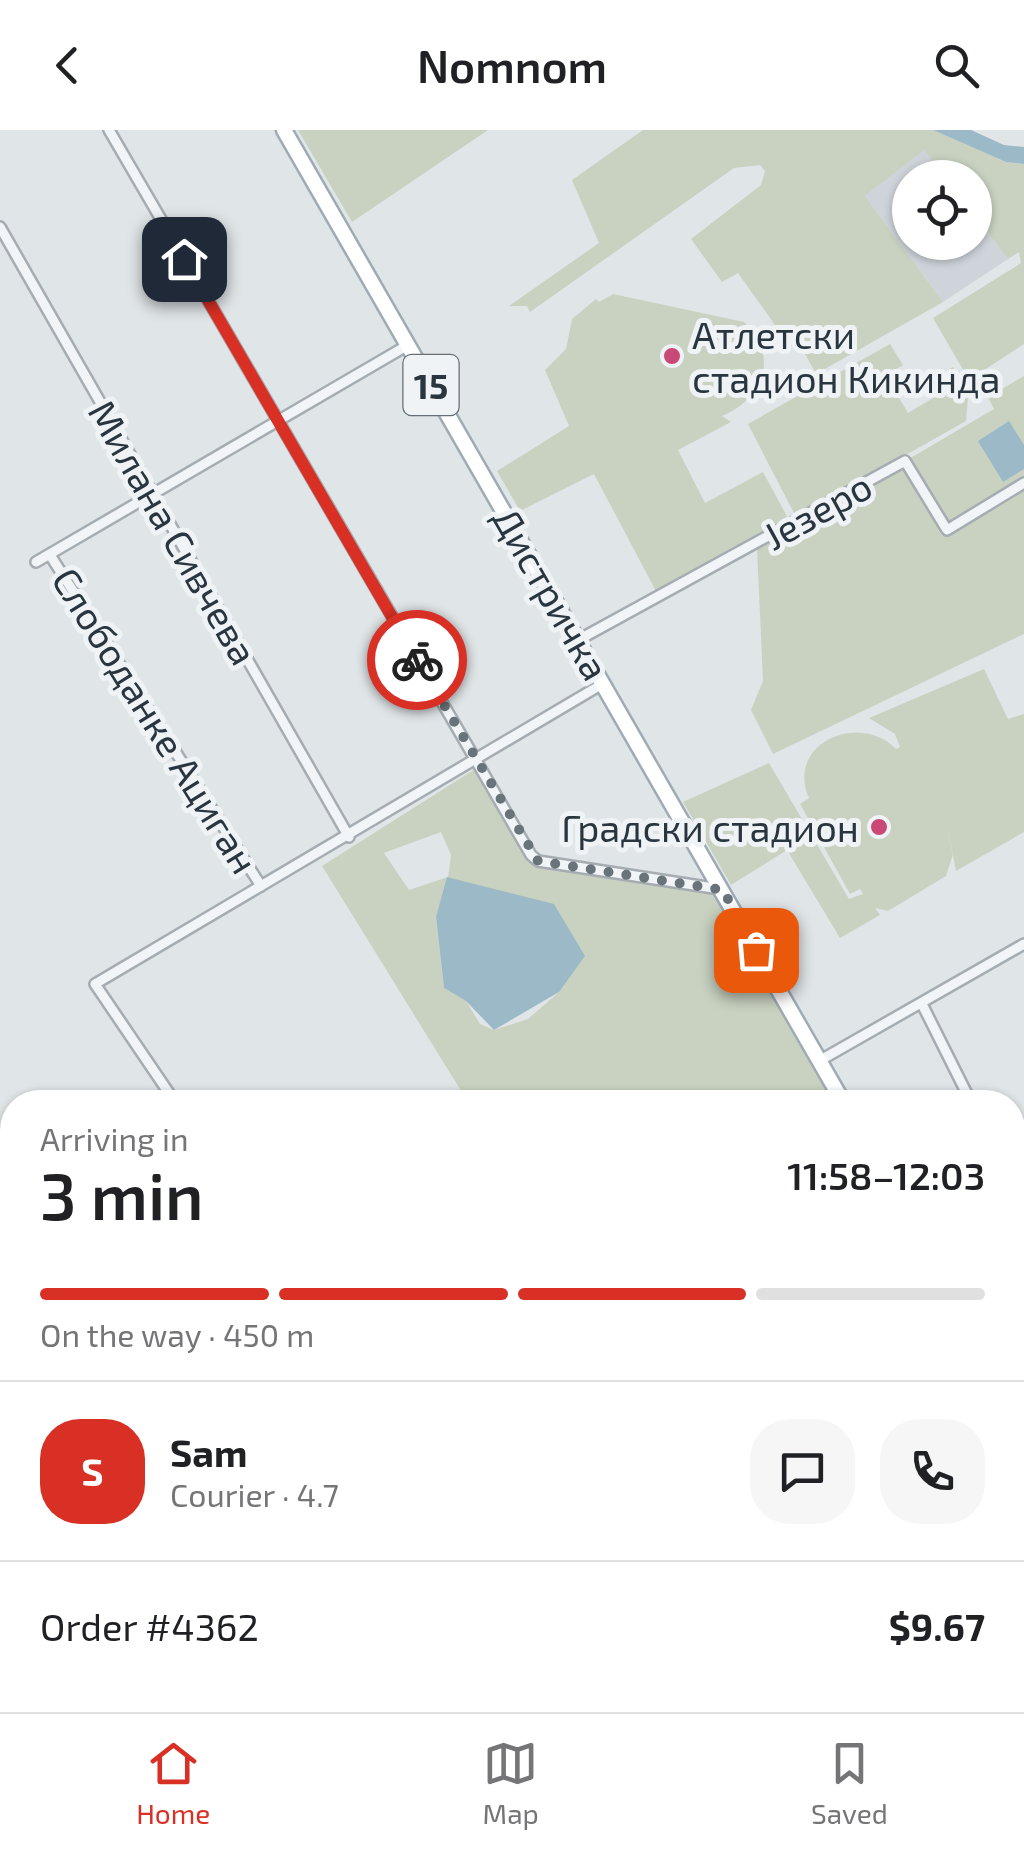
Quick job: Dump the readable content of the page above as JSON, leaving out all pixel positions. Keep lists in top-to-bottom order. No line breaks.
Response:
{"streets":{"main road":["15","Дистричка"],"street":["Језеро","Милана Сивчева","Слободанке Ациган"]},"crossings":[["15","Дистричка"],["Језеро","Дистричка"]],"places":["Атлетски стадион Кикинда","Градски стадион"],"page":{"header":"Nomnom","heading":["3 min","Arriving in","11:58–12:03"],"panel":["Sam","Courier · 4.7","Order #4362","$9.67"],"bar":"On the way · 450 m","round":"S","tabs":["Home","Map","Saved"]}}
